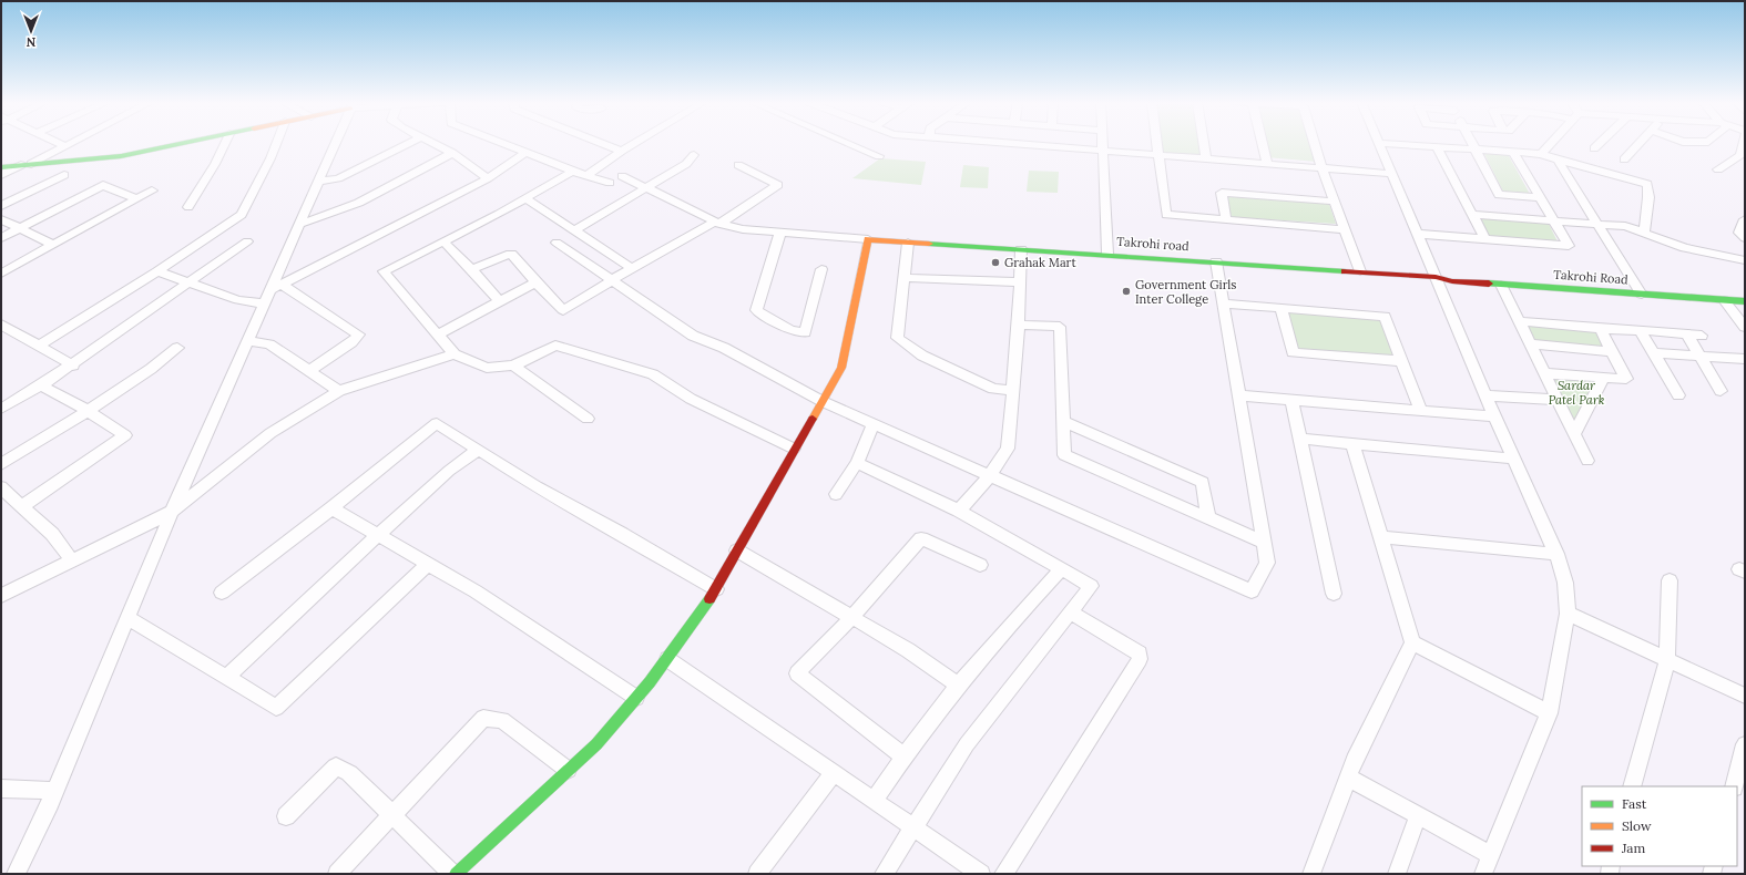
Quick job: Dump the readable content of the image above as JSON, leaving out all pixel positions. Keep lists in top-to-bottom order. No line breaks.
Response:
{"streets":{"street":["Takrohi road","Takrohi Road"]},"crossings":[["Takrohi road","Takrohi Road"]],"parks":["Sardar Patel Park"],"places":["Grahak Mart","Government Girls Inter College"],"legend":["Fast","Slow","Jam"],"north":"bottom"}
